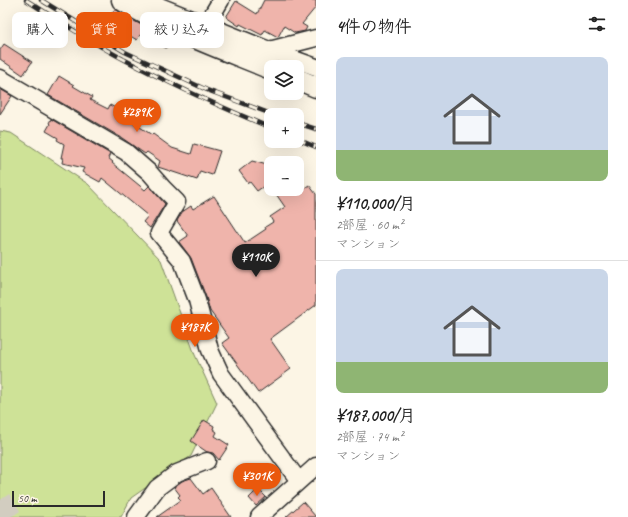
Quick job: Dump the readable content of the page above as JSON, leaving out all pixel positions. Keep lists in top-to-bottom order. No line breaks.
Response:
{"scale_bar":"50 m","page":{"heading":"4件の物件","chip":["購入","賃貸","絞り込み"],"list":[{"name":"¥110,000/月","note":"2部屋 · 60 m² · マンション"},{"name":"¥187,000/月","note":"2部屋 · 74 m² · マンション"}],"map_buttons":["+","−"],"price":["¥289K","¥110K","¥187K","¥301K"],"scale":"50 m"}}
